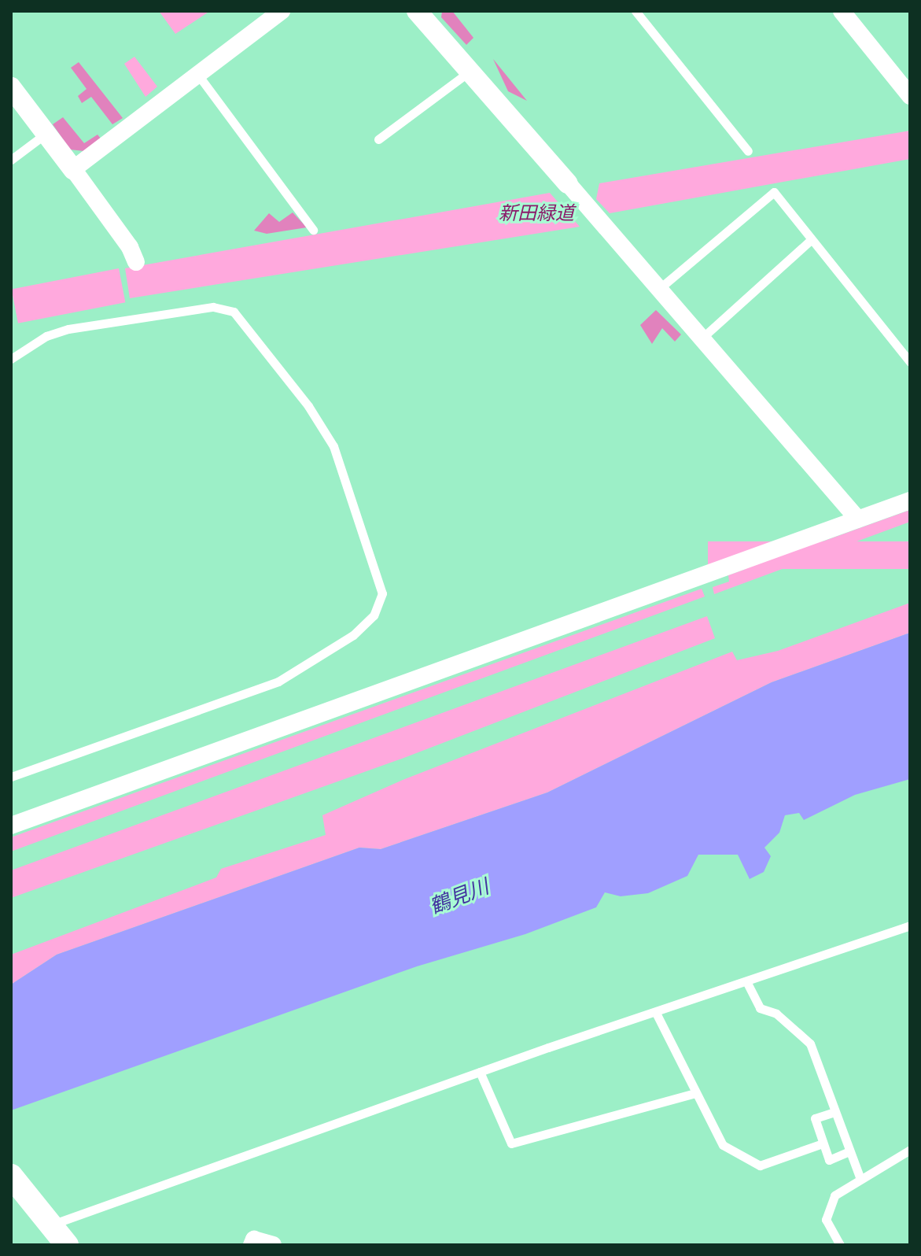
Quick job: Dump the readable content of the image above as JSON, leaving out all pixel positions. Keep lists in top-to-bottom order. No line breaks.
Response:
{"water":["鶴見川"],"parks":["新田緑道"]}
